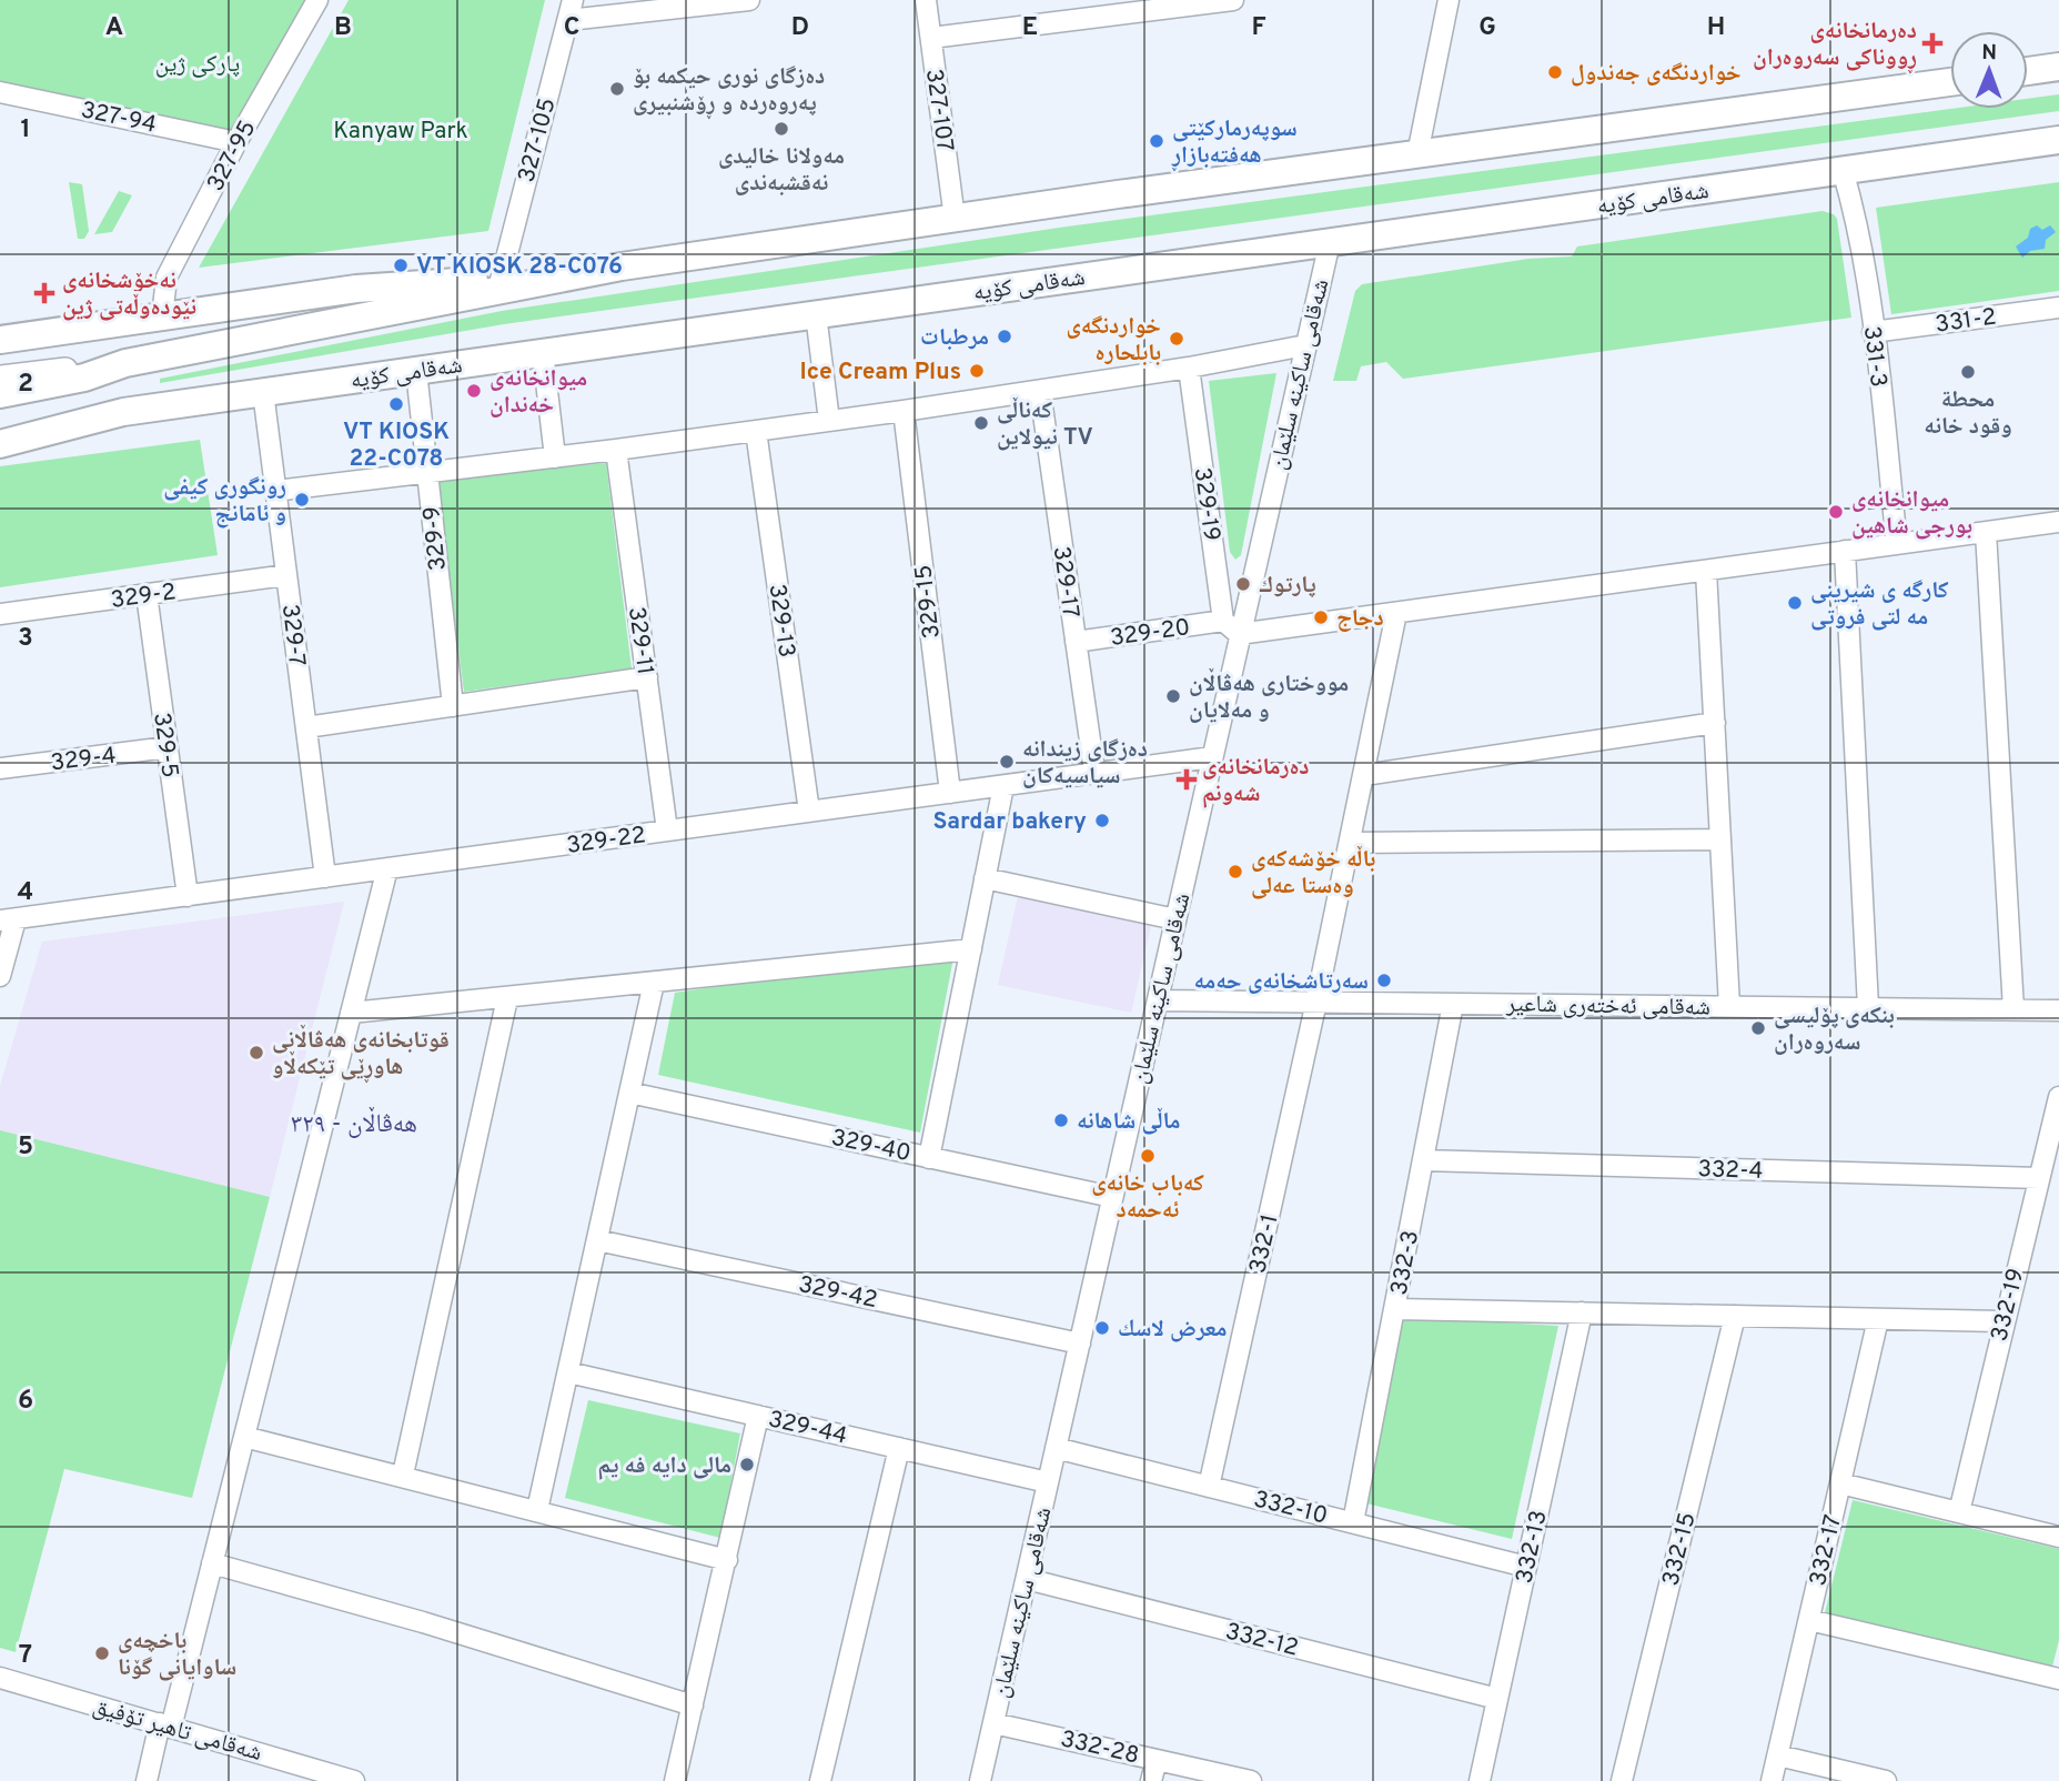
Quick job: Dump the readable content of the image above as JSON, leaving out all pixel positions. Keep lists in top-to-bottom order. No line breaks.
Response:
{"streets":{"highway":["شەقامی کۆیە"],"street":["327-107","327-94","327-105","327-95","331-2","331-3","شەقامی ساکینە سلێمان","329-19","329-9","329-17","329-2","329-15","329-13","329-20","329-7","329-11","329-5","329-4","329-22","شەقامی ئەختەری شاعیر","329-40","332-4","332-1","332-3","329-42","332-19","329-44","332-10","332-13","332-15","332-17","332-12","شەقامی تاهیر تۆفیق","332-28"]},"crossings":[["327-94","327-95"],["شەقامی کۆیە","331-3"],["شەقامی کۆیە","شەقامی ساکینە سلێمان"],["شەقامی کۆیە","329-9"],["شەقامی کۆیە","329-7"],["331-2","331-3"],["331-3","329-20"],["شەقامی ساکینە سلێمان","329-19"],["شەقامی ساکینە سلێمان","329-20"],["شەقامی ساکینە سلێمان","329-22"],["شەقامی ساکینە سلێمان","شەقامی ئەختەری شاعیر"],["شەقامی ساکینە سلێمان","329-40"],["شەقامی ساکینە سلێمان","329-42"],["شەقامی ساکینە سلێمان","329-44"],["شەقامی ساکینە سلێمان","332-10"],["شەقامی ساکینە سلێمان","332-12"],["شەقامی ساکینە سلێمان","332-28"],["329-19","329-20"],["329-17","329-20"],["329-17","329-22"],["329-2","329-7"],["329-2","329-5"],["329-15","329-22"],["329-13","329-22"],["329-20","332-1"],["329-7","329-22"],["329-11","329-22"],["329-5","329-4"],["329-5","329-22"],["شەقامی ئەختەری شاعیر","332-1"],["شەقامی ئەختەری شاعیر","332-3"],["332-4","332-3"],["332-4","332-19"],["332-1","332-10"],["332-3","332-10"],["332-10","332-13"],["332-13","332-12"]],"districts":["هەڤاڵان - ٣٢٩"],"parks":["پارکی ژین","Kanyaw Park"],"places":{"health":["دەرمانخانەی ڕووناکی سەروەران","نەخۆشخانەی نێودەوڵەتی ژین","دەرمانخانەی شەونم"],"other":["خواردنگەی جەندول","دەزگای نوری حیکمە بۆ پەروەردە و ڕۆشنبیری","مەولانا خالیدی نەقشبەندی","سوپەرمارکێتی هەفتەبازاڕ","VT KIOSK 28-C076","مرطبات","خواردنگەی بابلحارە","Ice Cream Plus","محطة وقود خانه","میوانخانەی خەندان","VT KIOSK 22-C078","کەناڵی نیولاین TV","رونگورى كيفى و ئامانج","میوانخانەی بورجی شاهین","پارتوك","كارگه ى شيرينى مه لتى فروتى","دجاج","مووختاری ھەڤاڵان و مەلایان","دەزگای زیندانە سیاسیەکان","Sardar bakery","باڵە خۆشەکەی وەستا عەلی","سەرتاشخانەی حەمە","بنکەی پۆلیسی سەروەران","قوتابخانەی هەڤاڵانی هاوڕێی تێکەڵاو","ماڵی شاھانە","کەباب خانەی ئەحمەد","معرض لاسك","مالى دايه فه يم","باخچەی ساوایانی گۆنا"]},"north":"top","grid":{"columns":["A","B","C","D","E","F","G","H"],"rows":["1","2","3","4","5","6","7"]}}
